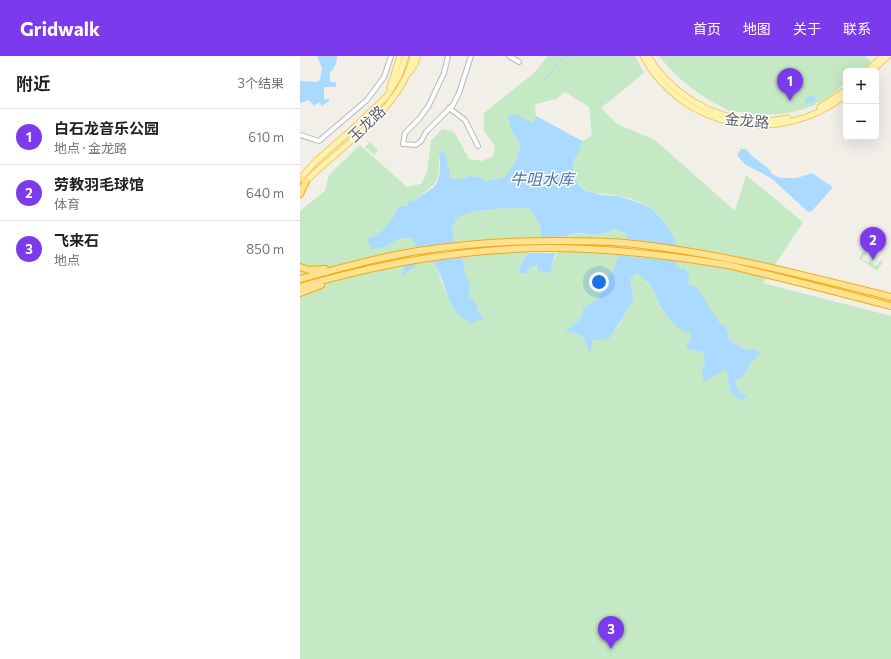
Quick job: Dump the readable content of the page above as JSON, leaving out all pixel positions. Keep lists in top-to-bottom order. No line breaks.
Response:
{"streets":{"main road":["金龙路","玉龙路"]},"water":["牛咀水库"],"page":{"header":"Gridwalk","nav":["首页","地图","关于","联系"],"heading":["附近","3个结果"],"map_buttons":["+","−"],"pins":["1","2","3"],"list":[{"mark":"1","name":"白石龙音乐公园","note":"地点 · 金龙路","value":"610 m"},{"mark":"2","name":"劳教羽毛球馆","note":"体育","value":"640 m"},{"mark":"3","name":"飞来石","note":"地点","value":"850 m"}]}}
